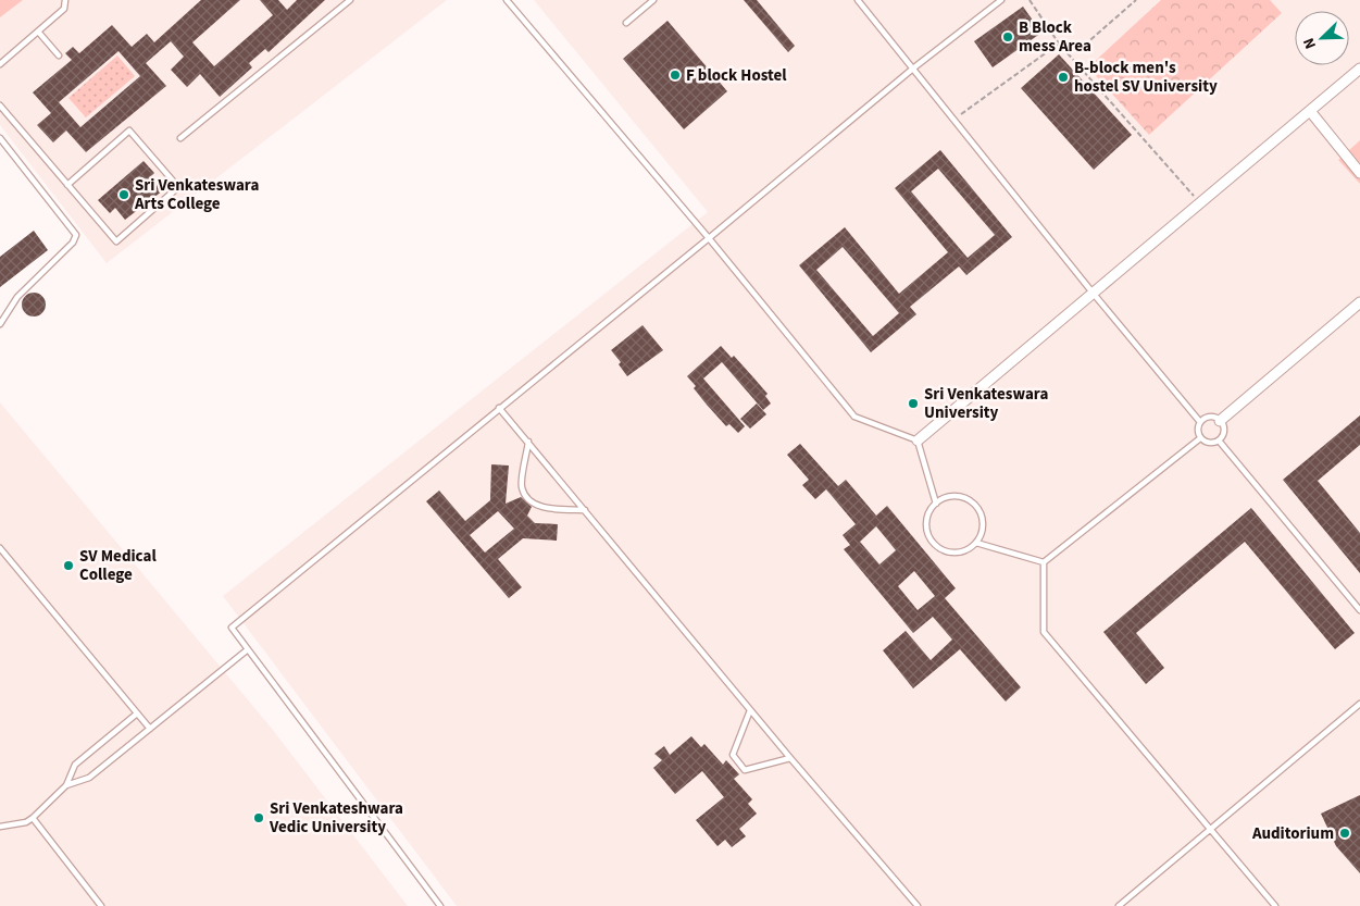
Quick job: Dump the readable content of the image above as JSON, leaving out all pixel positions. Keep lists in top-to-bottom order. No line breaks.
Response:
{"places":["B Block mess Area","F block Hostel","B-block men's hostel SV University","Sri Venkateswara Arts College","Sri Venkateswara University","SV Medical College","Sri Venkateshwara Vedic University","Auditorium"],"north":"bottom left"}
